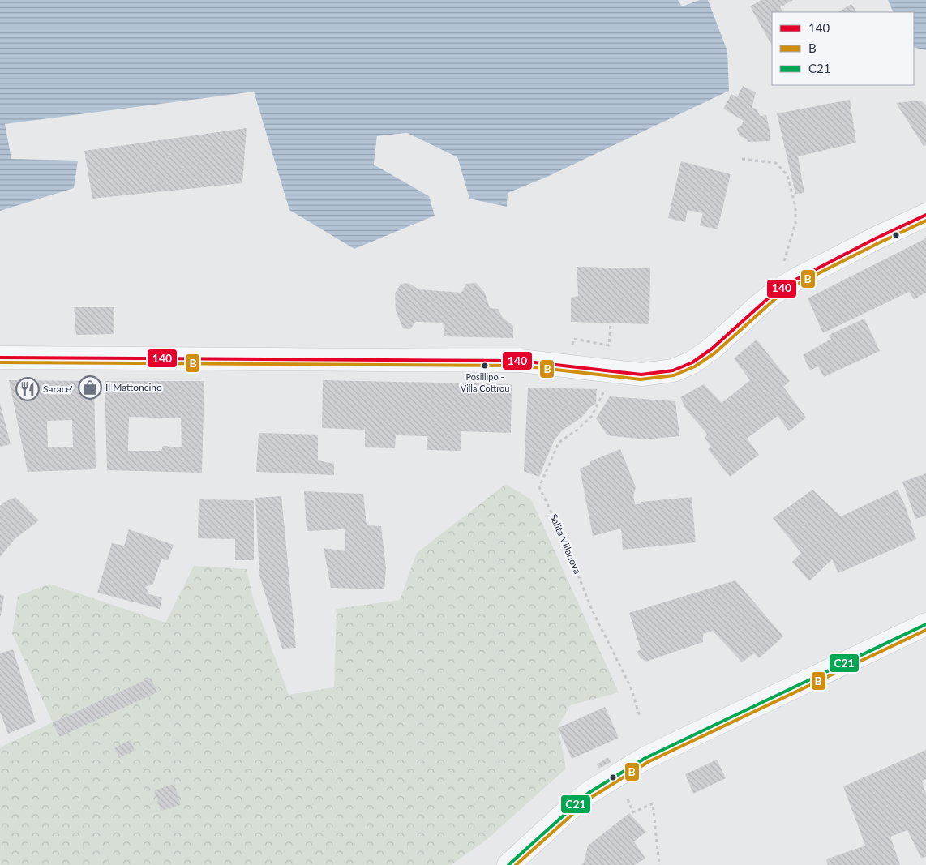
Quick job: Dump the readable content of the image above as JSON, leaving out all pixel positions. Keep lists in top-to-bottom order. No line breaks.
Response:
{"streets":{"path":["Salita Villanova"]},"places":{"other":["Posillipo - Villa Cottrou"],"shop":["Il Mattoncino"],"restaurant":["Sarace'"]},"lines":["transit line 140","transit line B","transit line C21"],"legend":["140","B","C21"]}
